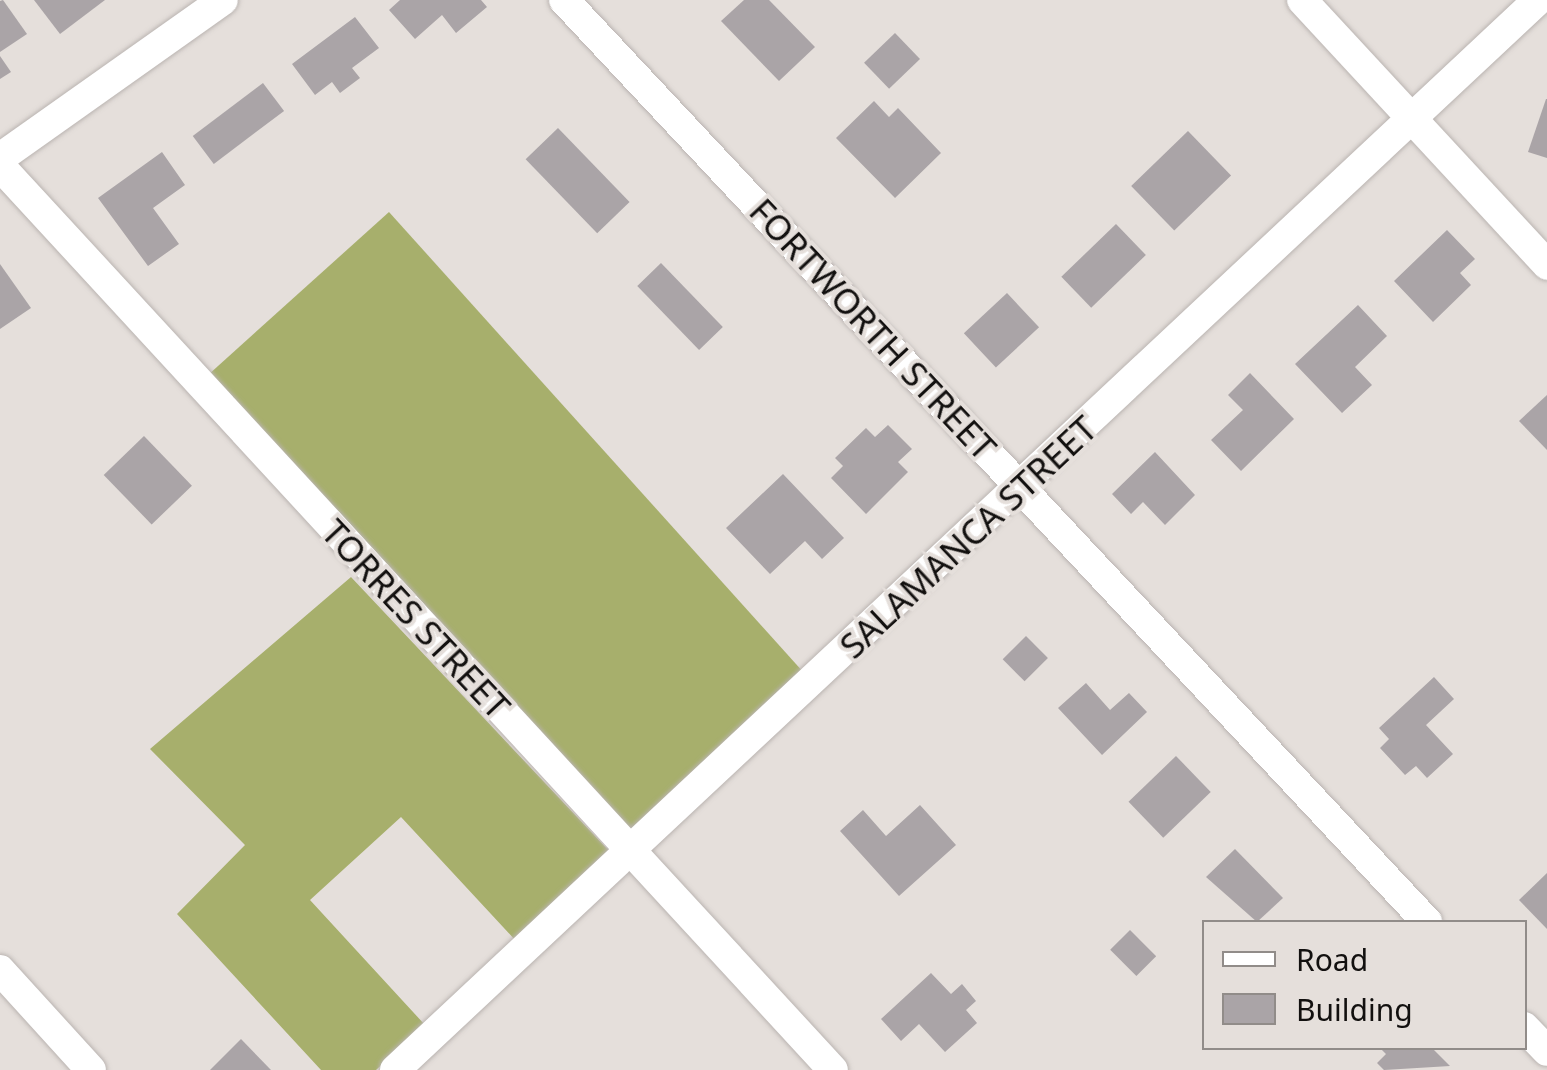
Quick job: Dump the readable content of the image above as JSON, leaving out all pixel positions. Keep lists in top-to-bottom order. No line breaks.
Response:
{"streets":{"street":["FORTWORTH STREET","SALAMANCA STREET","TORRES STREET"]},"crossings":[["FORTWORTH STREET","SALAMANCA STREET"],["SALAMANCA STREET","TORRES STREET"]],"legend":["Road","Building"]}
